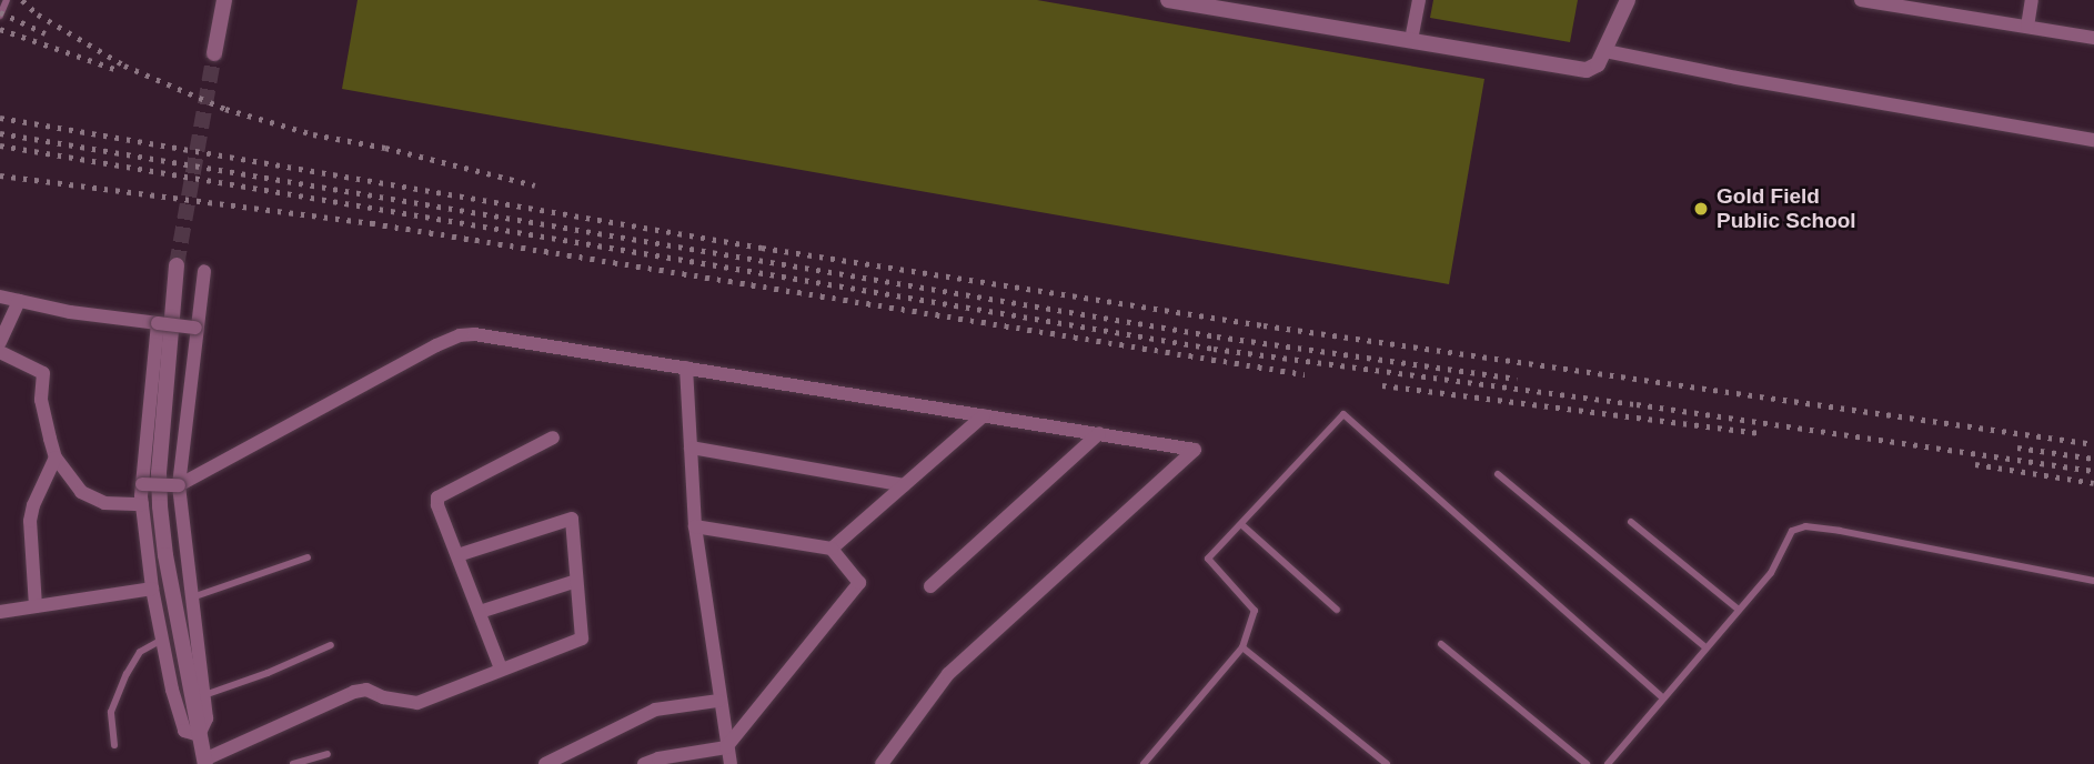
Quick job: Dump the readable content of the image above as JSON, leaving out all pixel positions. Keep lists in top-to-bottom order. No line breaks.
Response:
{"places":["Gold Field Public School"]}
